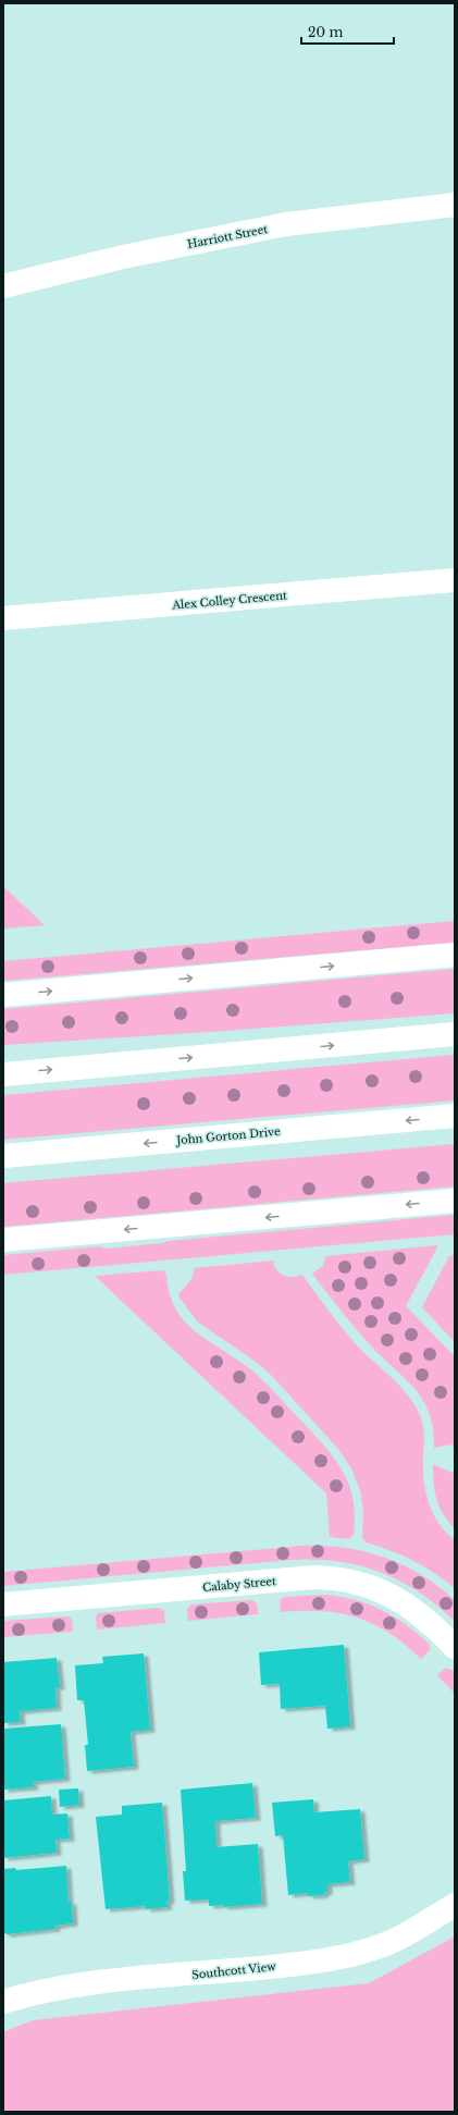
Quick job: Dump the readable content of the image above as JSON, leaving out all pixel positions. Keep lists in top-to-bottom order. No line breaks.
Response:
{"streets":{"street":["Harriott Street","Alex Colley Crescent","John Gorton Drive","Calaby Street","Southcott View"]},"scale_bar":"20 m"}
